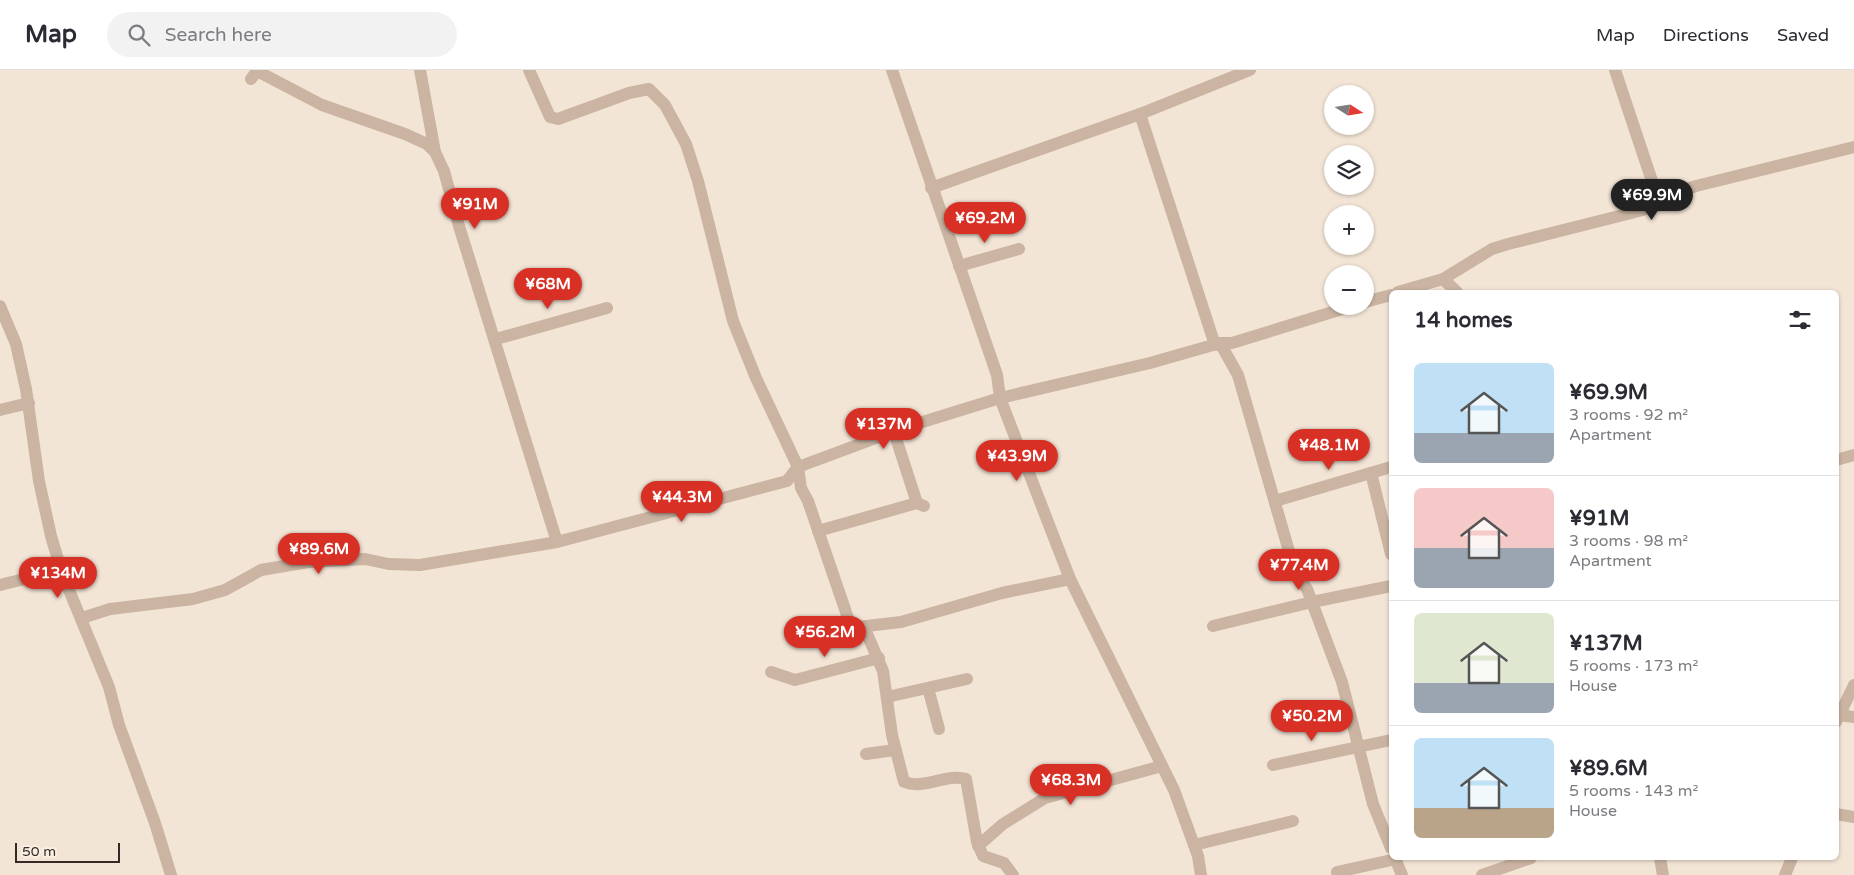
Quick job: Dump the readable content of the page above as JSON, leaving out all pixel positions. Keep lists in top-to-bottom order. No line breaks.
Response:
{"scale_bar":"50 m","north":"right","page":{"header":"Map","search":"Search here","nav":["Map","Directions","Saved"],"map_buttons":["+","−"],"price":["¥69.9M","¥91M","¥69.2M","¥68M","¥137M","¥48.1M","¥43.9M","¥44.3M","¥89.6M","¥77.4M","¥134M","¥56.2M","¥50.2M","¥68.3M"],"heading":"14 homes","list":[{"name":"¥69.9M","note":"3 rooms · 92 m² · Apartment"},{"name":"¥91M","note":"3 rooms · 98 m² · Apartment"},{"name":"¥137M","note":"5 rooms · 173 m² · House"},{"name":"¥89.6M","note":"5 rooms · 143 m² · House"}],"scale":"50 m"}}
